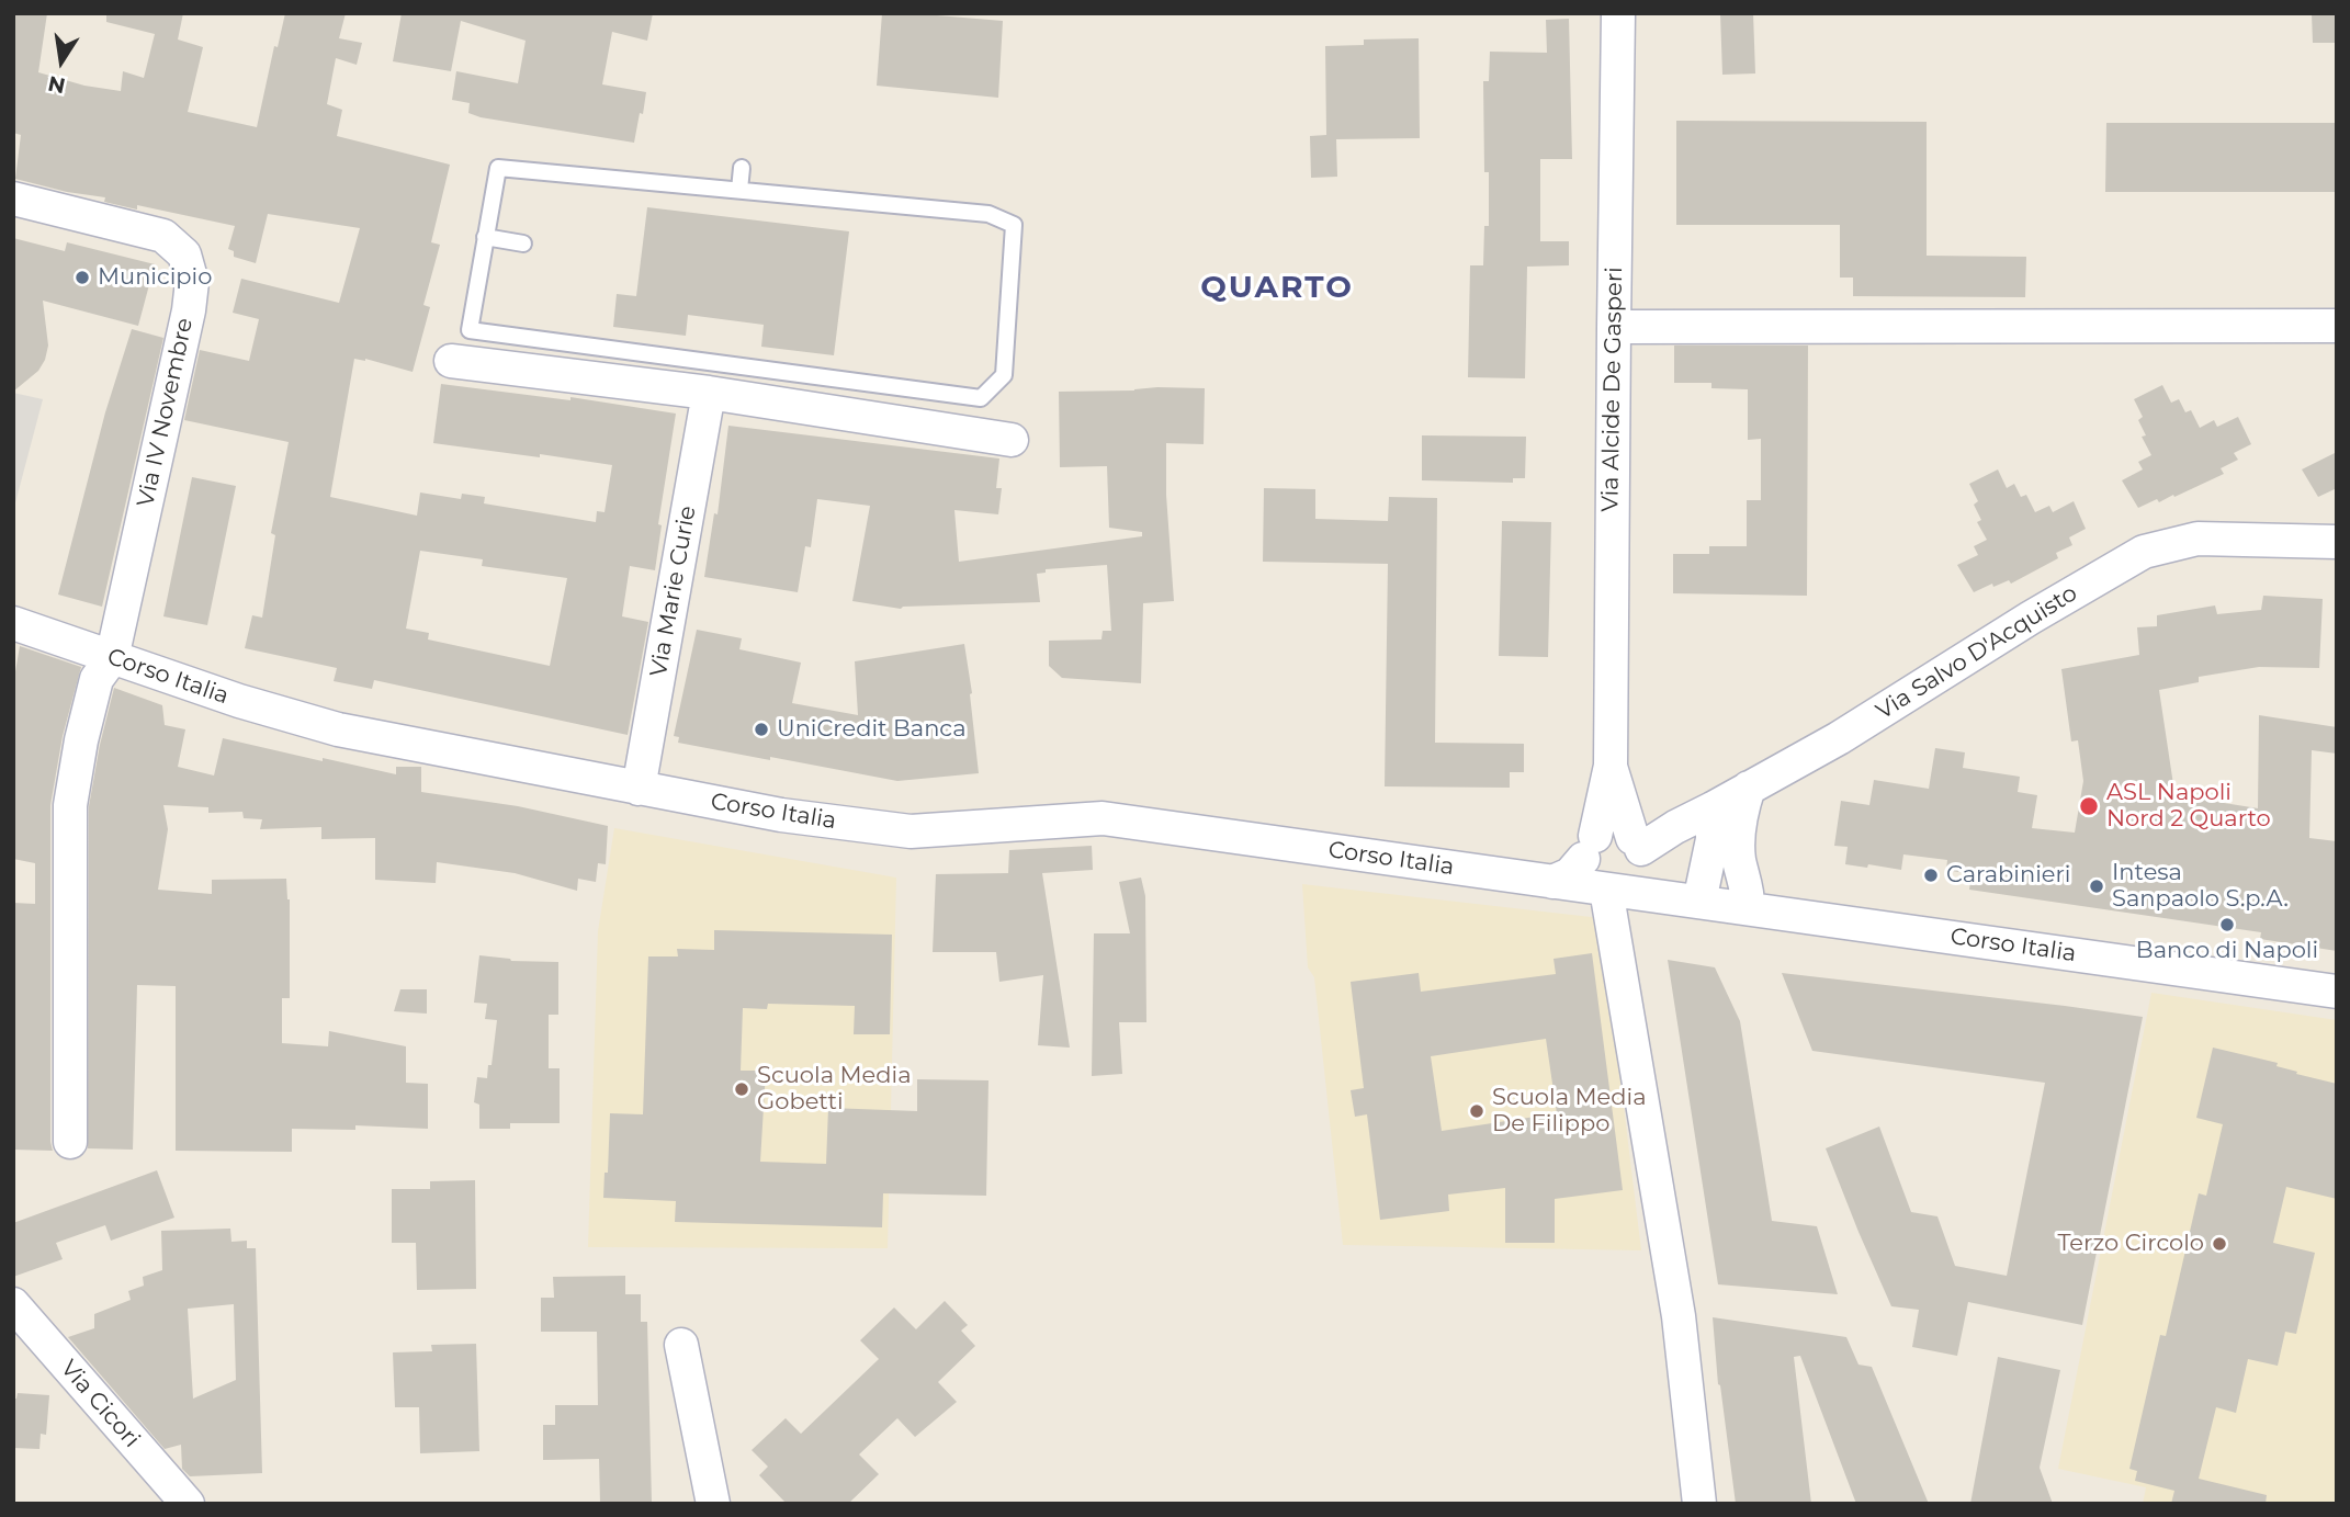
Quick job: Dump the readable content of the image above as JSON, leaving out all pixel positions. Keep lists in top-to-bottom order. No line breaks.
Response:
{"streets":{"street":["Via Alcide De Gasperi","Via IV Novembre","Via Marie Curie","Via Salvo D'Acquisto","Corso Italia","Via Cicori"]},"crossings":[["Via Alcide De Gasperi","Via Salvo D'Acquisto"],["Via Alcide De Gasperi","Corso Italia"],["Via IV Novembre","Corso Italia"],["Via Marie Curie","Corso Italia"],["Via Salvo D'Acquisto","Corso Italia"]],"districts":["QUARTO"],"places":["Municipio","UniCredit Banca","ASL Napoli Nord 2 Quarto","Carabinieri","Intesa Sanpaolo S.p.A.","Banco di Napoli","Scuola Media Gobetti","Scuola Media De Filippo","Terzo Circolo"],"north":"bottom"}
